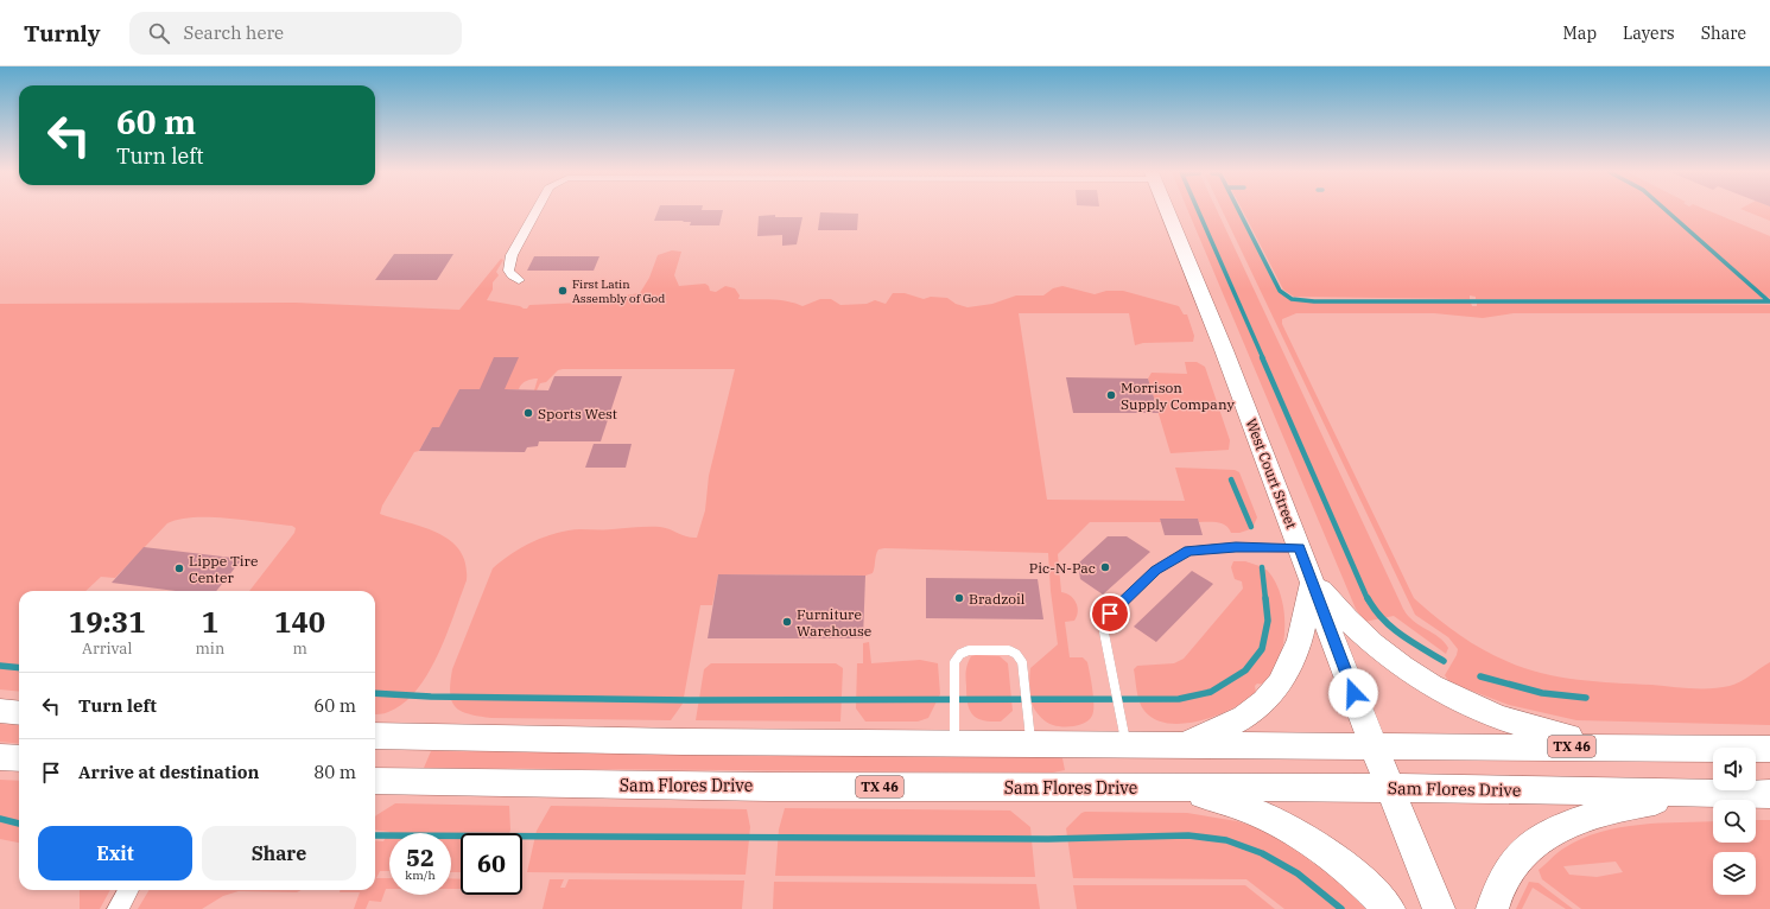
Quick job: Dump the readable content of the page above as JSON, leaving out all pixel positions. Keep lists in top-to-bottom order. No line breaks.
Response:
{"streets":{"main road":["West Court Street","TX 46","Sam Flores Drive"]},"crossings":[["West Court Street","TX 46"],["West Court Street","Sam Flores Drive"]],"places":["First Latin Assembly of God","Morrison Supply Company","Sports West","Pic-N-Pac","Lippe Tire Center","Bradzoil","Furniture Warehouse"],"page":{"header":"Turnly","search":"Search here","nav":["Map","Layers","Share"],"turn":["60 m","Turn left"],"eta":["19:31","Arrival","1","min","140","m"],"list":[{"name":"Turn left","value":"60 m"},{"name":"Arrive at destination","value":"80 m"}],"buttons":["Exit","Share"],"speed":"52 km/h","limit":"60"}}
